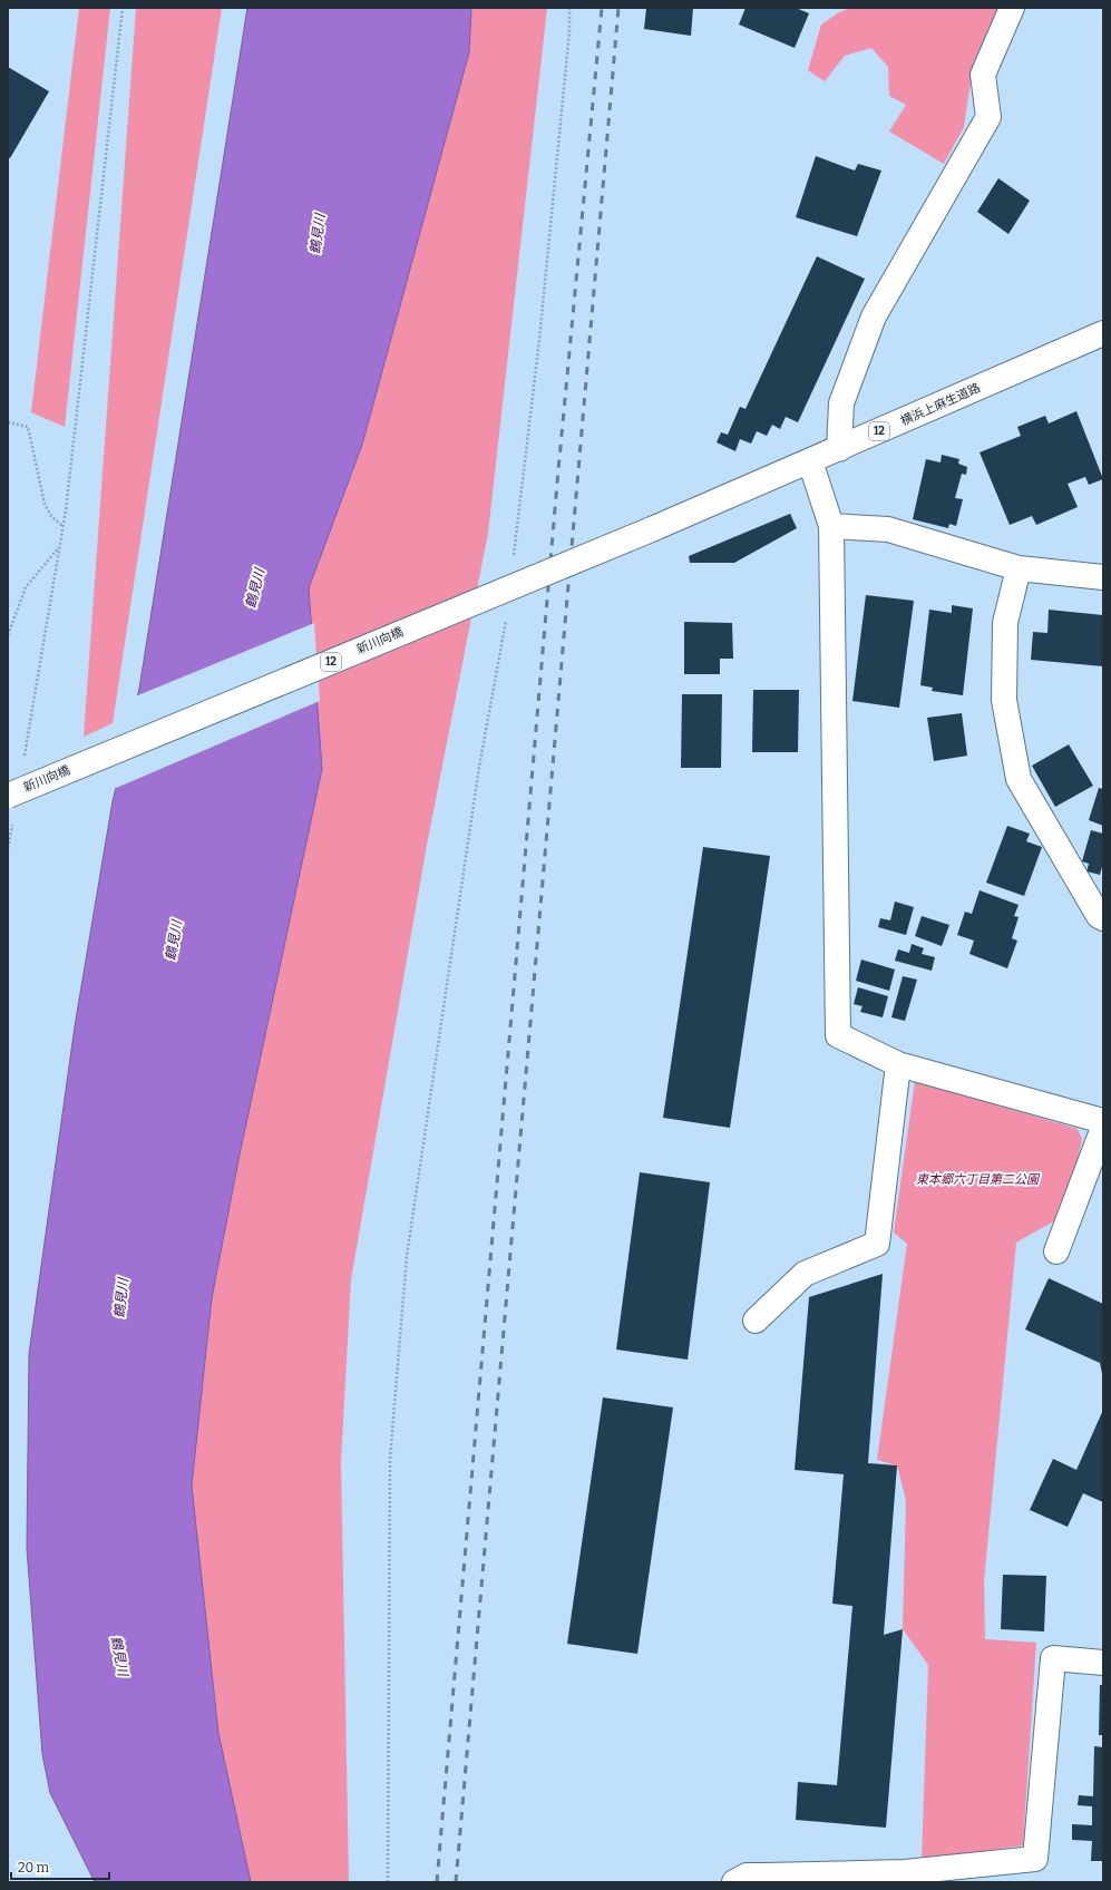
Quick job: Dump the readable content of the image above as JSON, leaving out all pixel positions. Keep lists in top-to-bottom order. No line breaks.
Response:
{"streets":{"street":["横浜上麻生道路","12","新川向橋"]},"crossings":[["横浜上麻生道路","新川向橋"]],"water":["鶴見川"],"parks":["東本郷六丁目第二公園"],"scale_bar":"20 m"}
